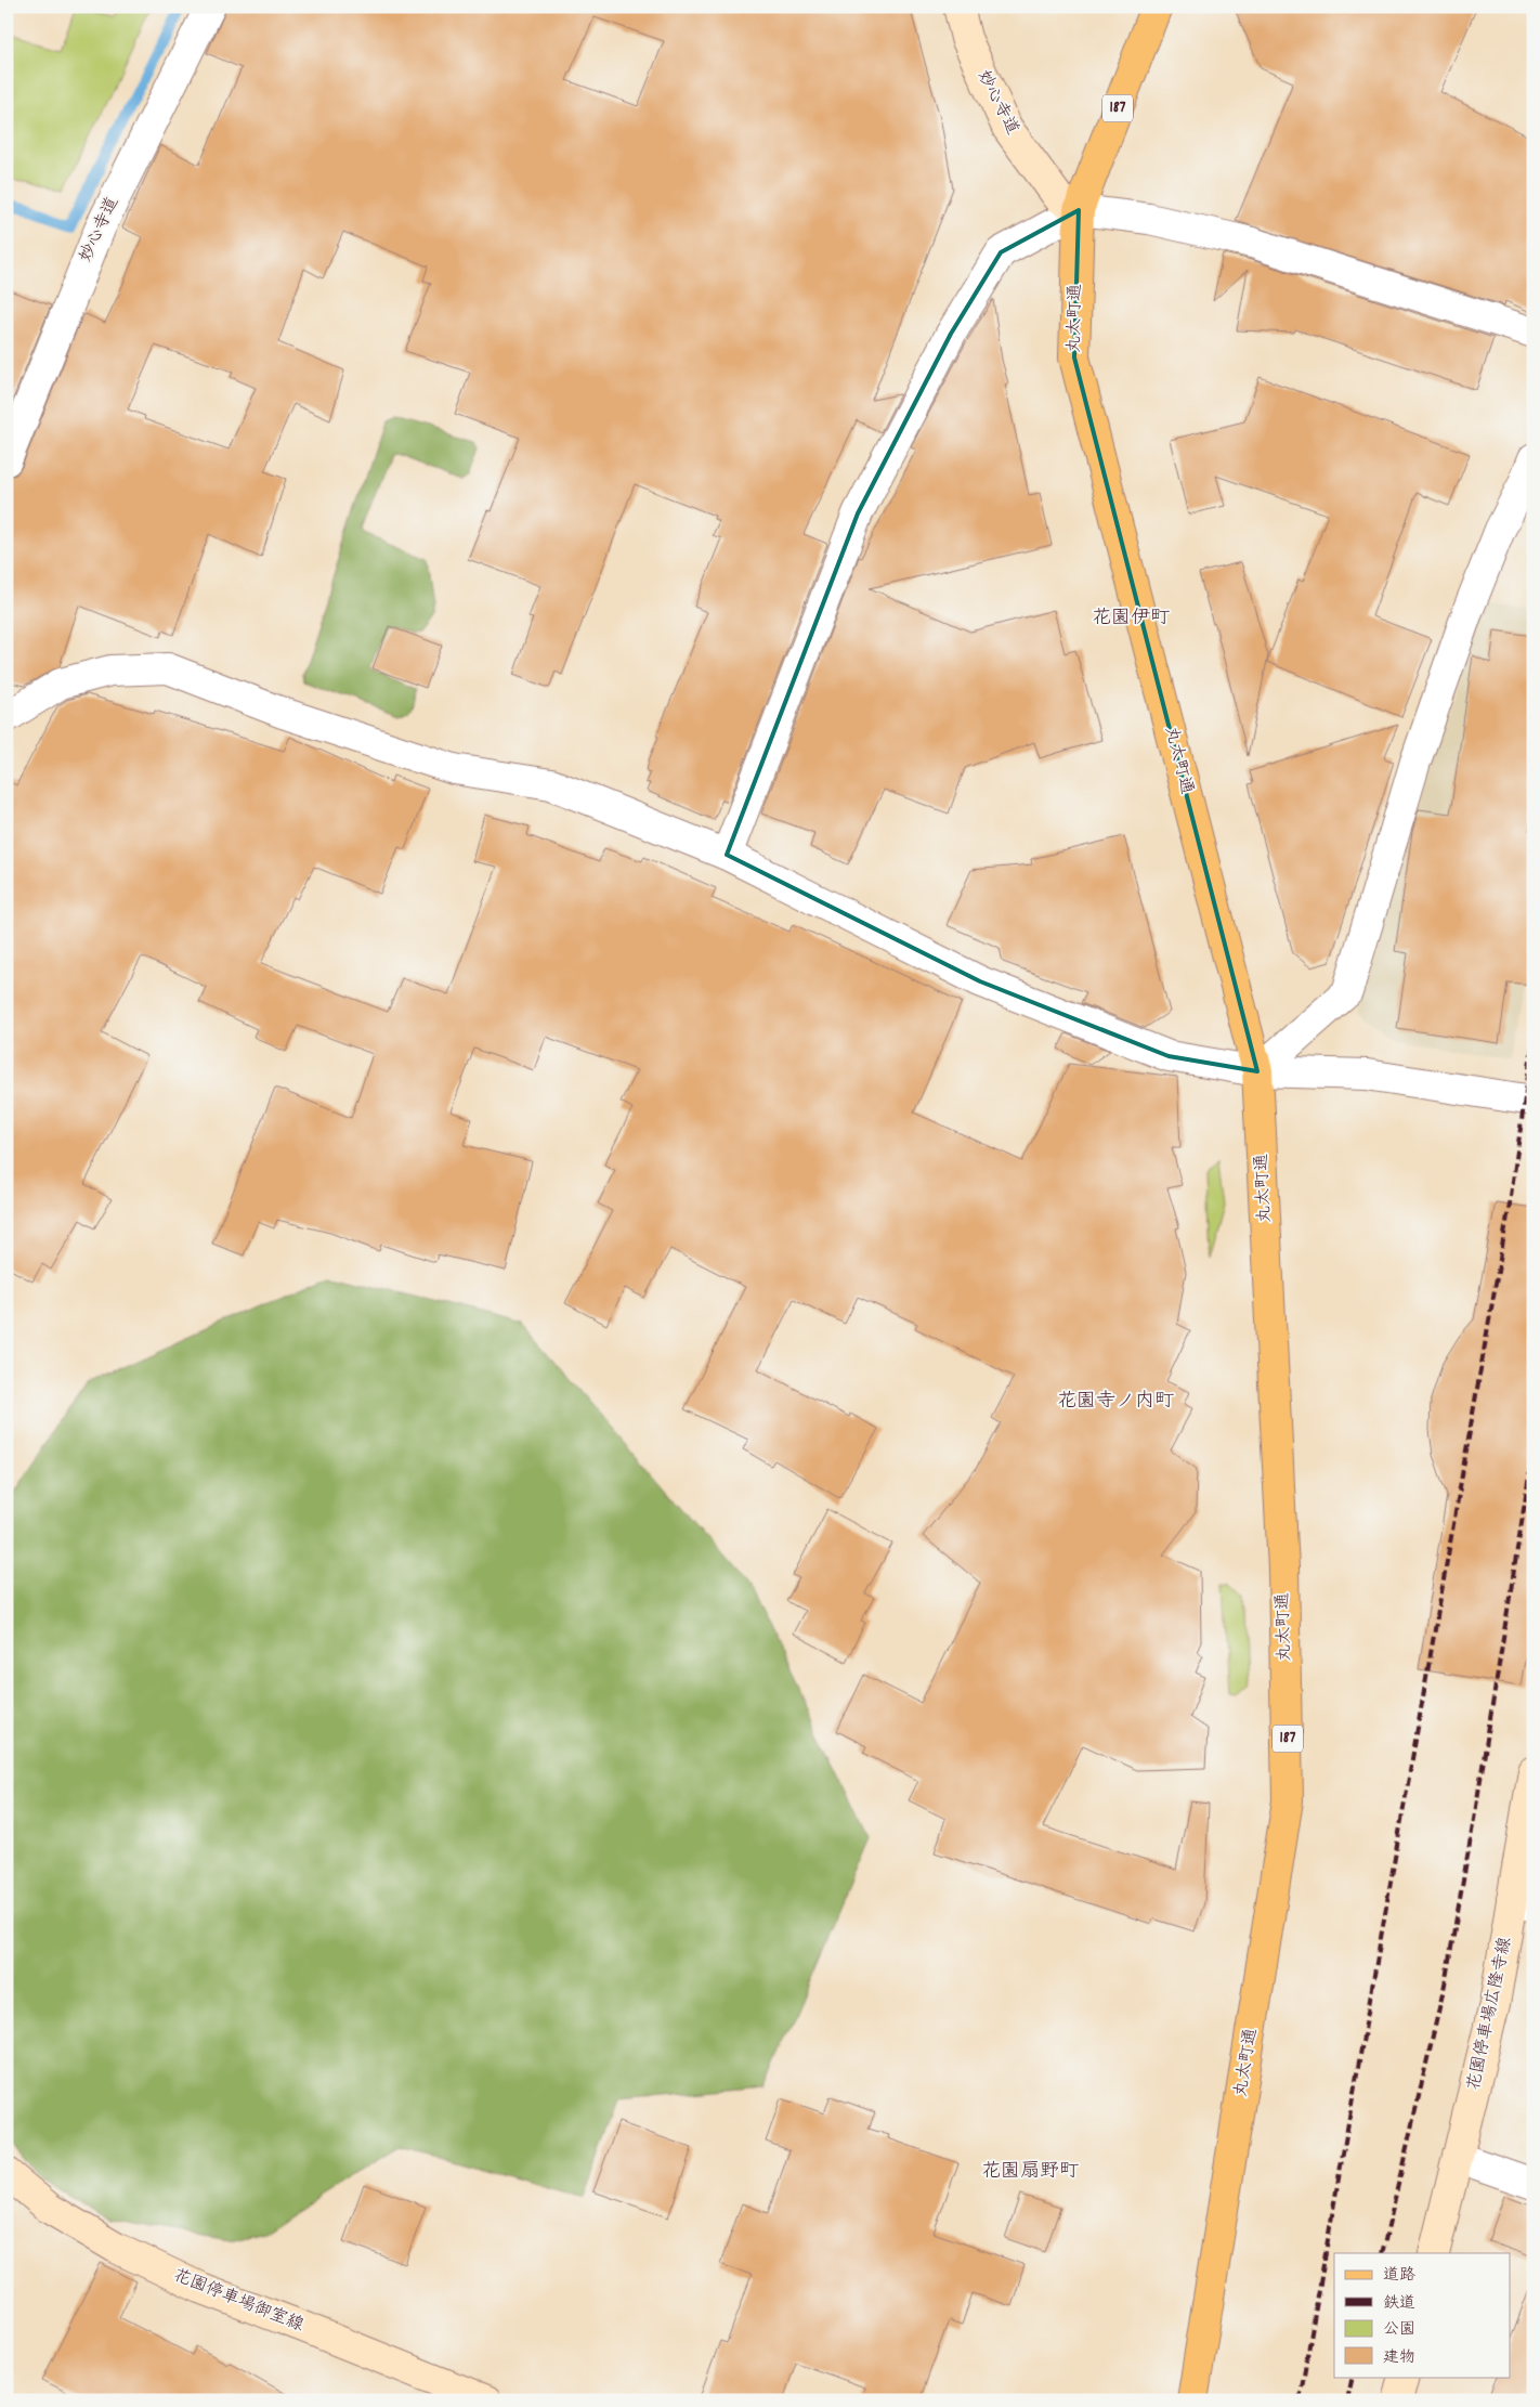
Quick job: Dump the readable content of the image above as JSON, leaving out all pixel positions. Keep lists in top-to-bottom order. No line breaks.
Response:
{"streets":{"main road":["妙心寺道","187","丸太町通","花園停車場広隆寺線","花園停車場御室線"]},"crossings":[["妙心寺道","丸太町通"]],"districts":["花園伊町","花園寺ノ内町","花園扇野町"],"legend":["道路","鉄道","公園","建物"]}
